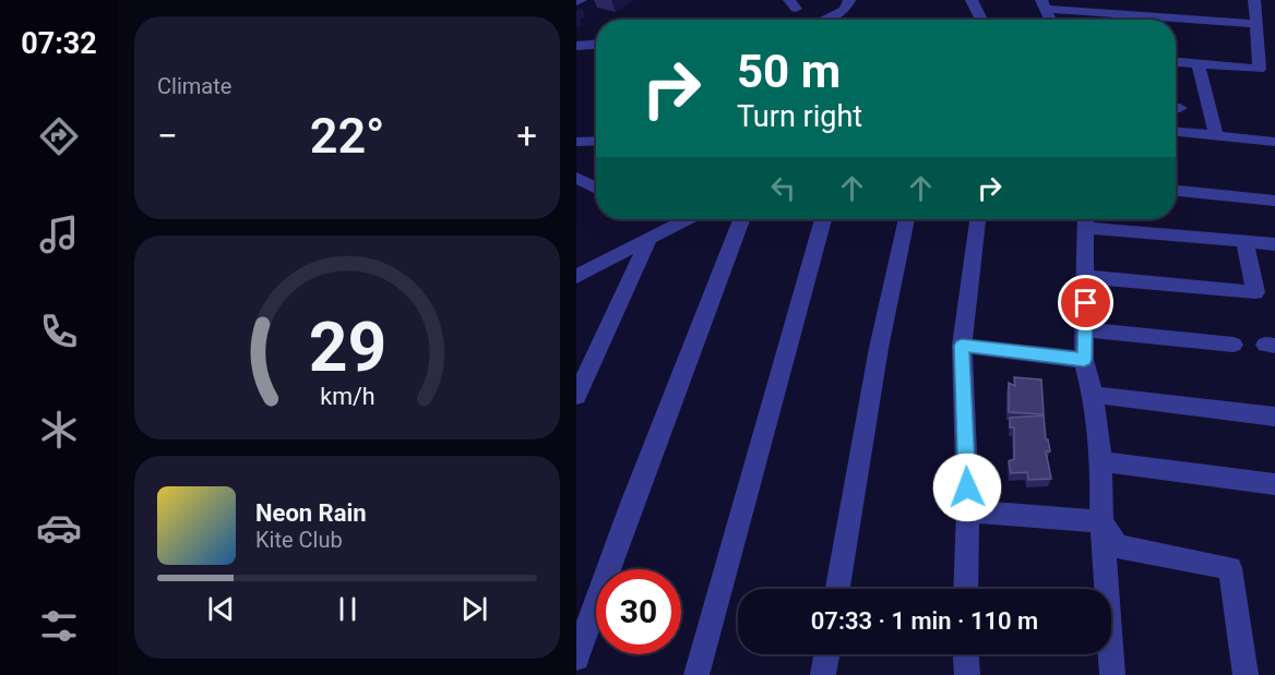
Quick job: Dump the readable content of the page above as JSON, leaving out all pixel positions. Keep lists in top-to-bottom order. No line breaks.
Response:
{"page":{"tabs":"07:32","tile":"Climate","turn":["50 m","Turn right"],"heat":["−","22°","+"],"song":["Neon Rain","Kite Club"],"limit":"30","trip":"07:33 · 1 min · 110 m","gauge":["29","km/h"]}}
